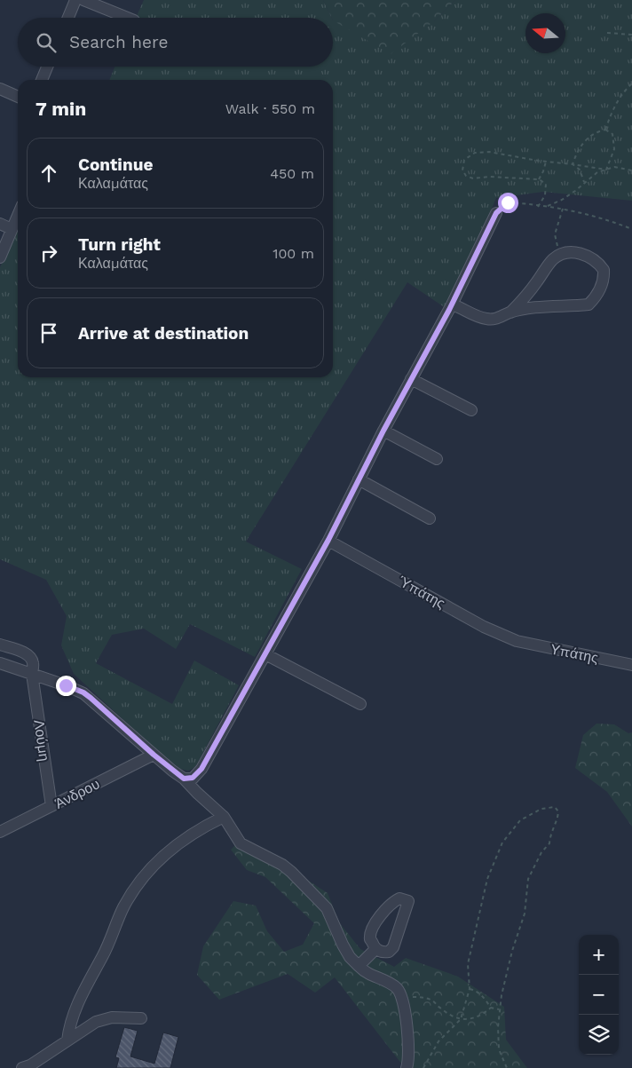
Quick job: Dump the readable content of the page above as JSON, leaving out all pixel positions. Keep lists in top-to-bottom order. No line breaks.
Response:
{"streets":{"street":["Ύπάτης","Υπάτης","Λούμη","Άνδρου"]},"crossings":[["Ύπάτης","Υπάτης"],["Λούμη","Άνδρου"]],"north":"left","page":{"search":"Search here","heading":["7 min","Walk · 550 m"],"list":[["Continue","Καλαμάτας","450 m"],["Turn right","Καλαμάτας","100 m"],"Arrive at destination"],"map_buttons":["+","−"]}}
